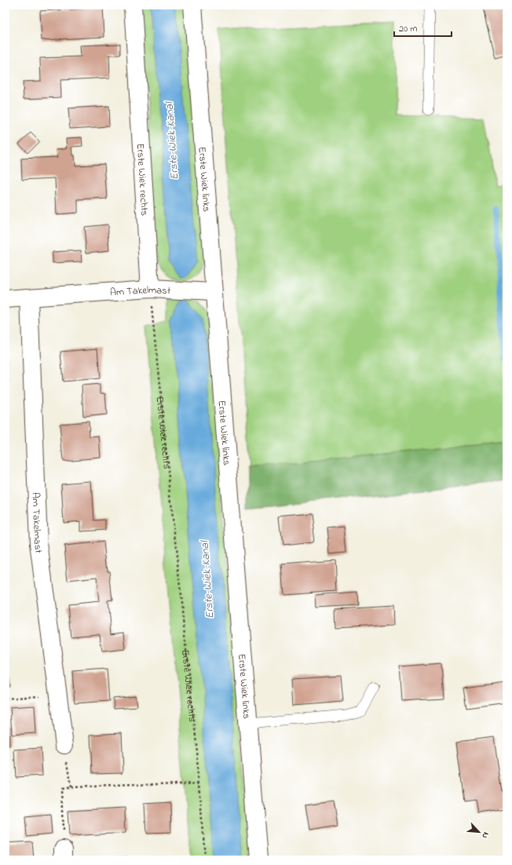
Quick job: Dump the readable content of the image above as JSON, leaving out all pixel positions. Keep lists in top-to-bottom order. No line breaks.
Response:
{"streets":{"street":["Erste Wiek links","Erste Wiek rechts","Am Takelmast"]},"crossings":[["Erste Wiek links","Am Takelmast"],["Erste Wiek rechts","Am Takelmast"]],"water":["Erste-Wiek-Kanal"],"scale_bar":"20 m","north":"bottom right"}
